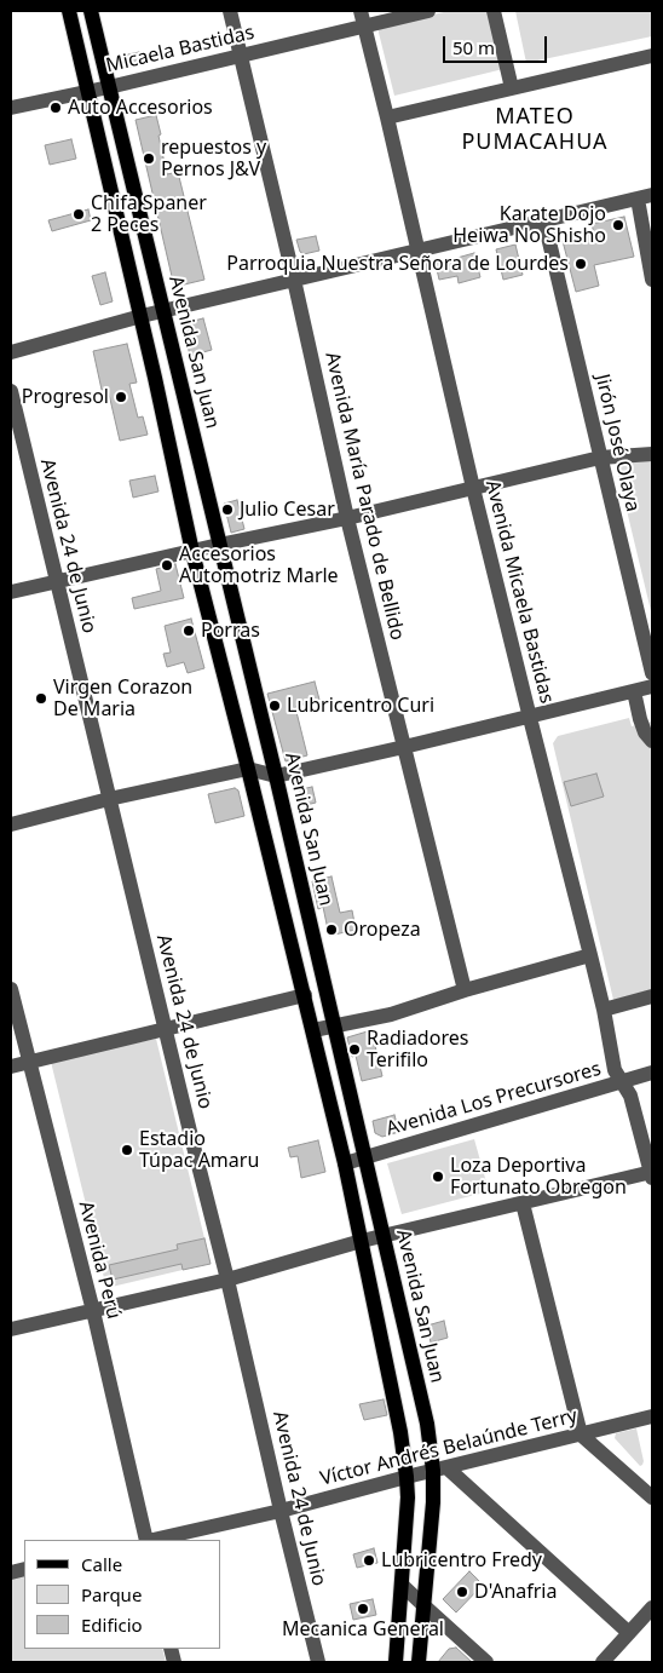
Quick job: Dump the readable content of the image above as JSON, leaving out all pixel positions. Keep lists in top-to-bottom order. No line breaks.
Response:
{"streets":{"main road":["Avenida San Juan"],"street":["Micaela Bastidas","Jirón José Olaya","Avenida María Parado de Bellido","Avenida 24 de Junio","Avenida Micaela Bastidas","Avenida Los Precursores","Avenida Perú","Víctor Andrés Belaúnde Terry"]},"crossings":[["Micaela Bastidas","Avenida San Juan"],["Micaela Bastidas","Avenida María Parado de Bellido"],["Micaela Bastidas","Avenida Micaela Bastidas"],["Avenida San Juan","Avenida Los Precursores"],["Avenida San Juan","Víctor Andrés Belaúnde Terry"],["Avenida 24 de Junio","Víctor Andrés Belaúnde Terry"],["Avenida Micaela Bastidas","Avenida Los Precursores"]],"districts":["MATEO PUMACAHUA"],"places":["Auto Accesorios","repuestos y Pernos J&V","Chifa Spaner 2 Peces","Karate Dojo Heiwa No Shisho","Parroquia Nuestra Señora de Lourdes","Progresol","Julio Cesar","Accesorios Automotriz Marle","Porras","Virgen Corazon De Maria","Lubricentro Curi","Oropeza","Radiadores Terifilo","Estadio Túpac Amaru","Loza Deportiva Fortunato Obregon","Lubricentro Fredy","D'Anafria","Mecanica General"],"legend":["Calle","Parque","Edificio"],"scale_bar":"50 m"}
